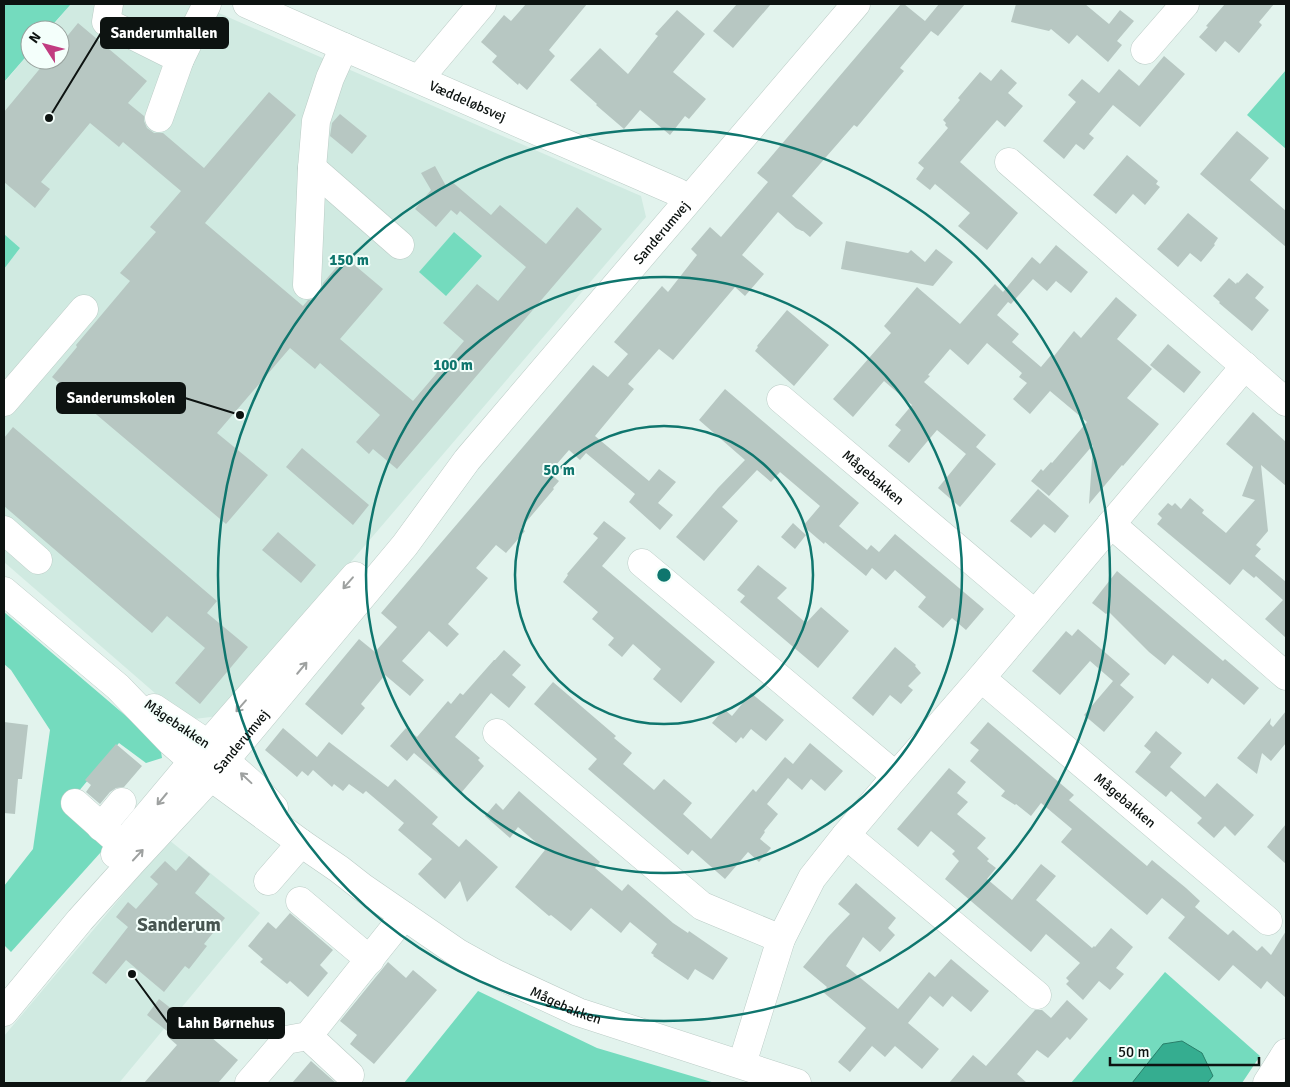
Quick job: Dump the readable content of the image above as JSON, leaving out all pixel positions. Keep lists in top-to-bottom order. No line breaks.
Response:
{"streets":{"street":["Væddeløbsvej","Sanderumvej","Mågebakken"]},"crossings":[["Væddeløbsvej","Sanderumvej"],["Sanderumvej","Mågebakken"]],"districts":["Sanderum"],"places":["Sanderumhallen","Sanderumskolen","Lahn Børnehus"],"scale_bar":"50 m","north":"top left","rings":["150 m","100 m","50 m"]}
